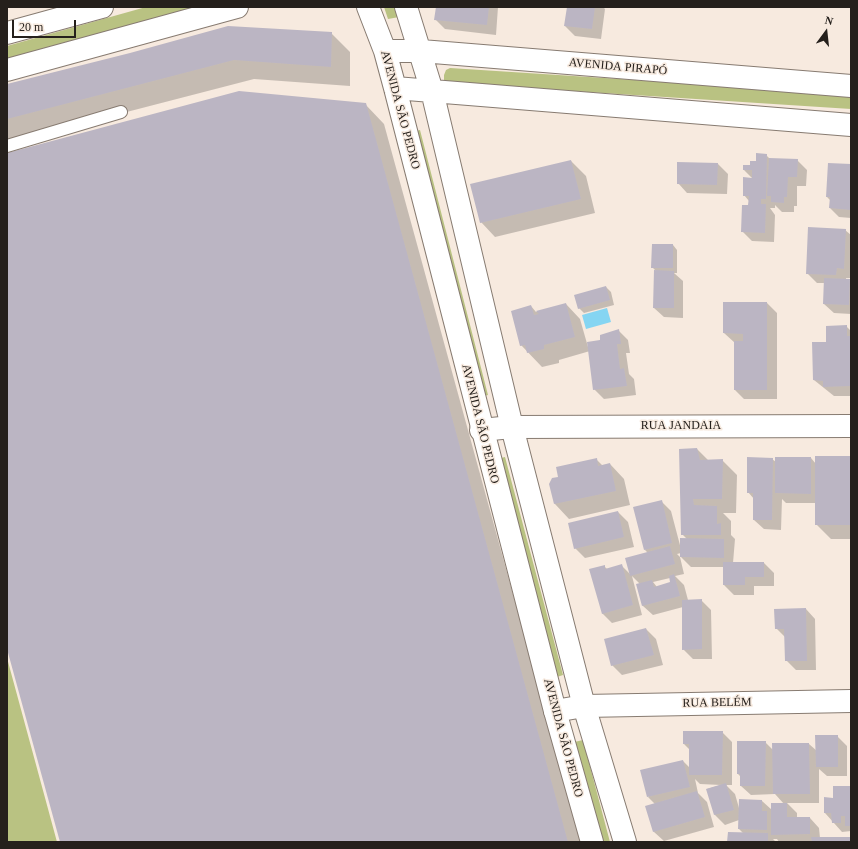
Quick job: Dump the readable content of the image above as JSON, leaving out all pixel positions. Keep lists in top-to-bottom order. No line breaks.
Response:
{"streets":{"street":["AVENIDA PIRAPÓ","AVENIDA SÃO PEDRO","RUA JANDAIA","RUA BELÉM"]},"crossings":[["AVENIDA PIRAPÓ","AVENIDA SÃO PEDRO"],["AVENIDA SÃO PEDRO","RUA JANDAIA"],["AVENIDA SÃO PEDRO","RUA BELÉM"]],"scale_bar":"20 m","north":"top"}
